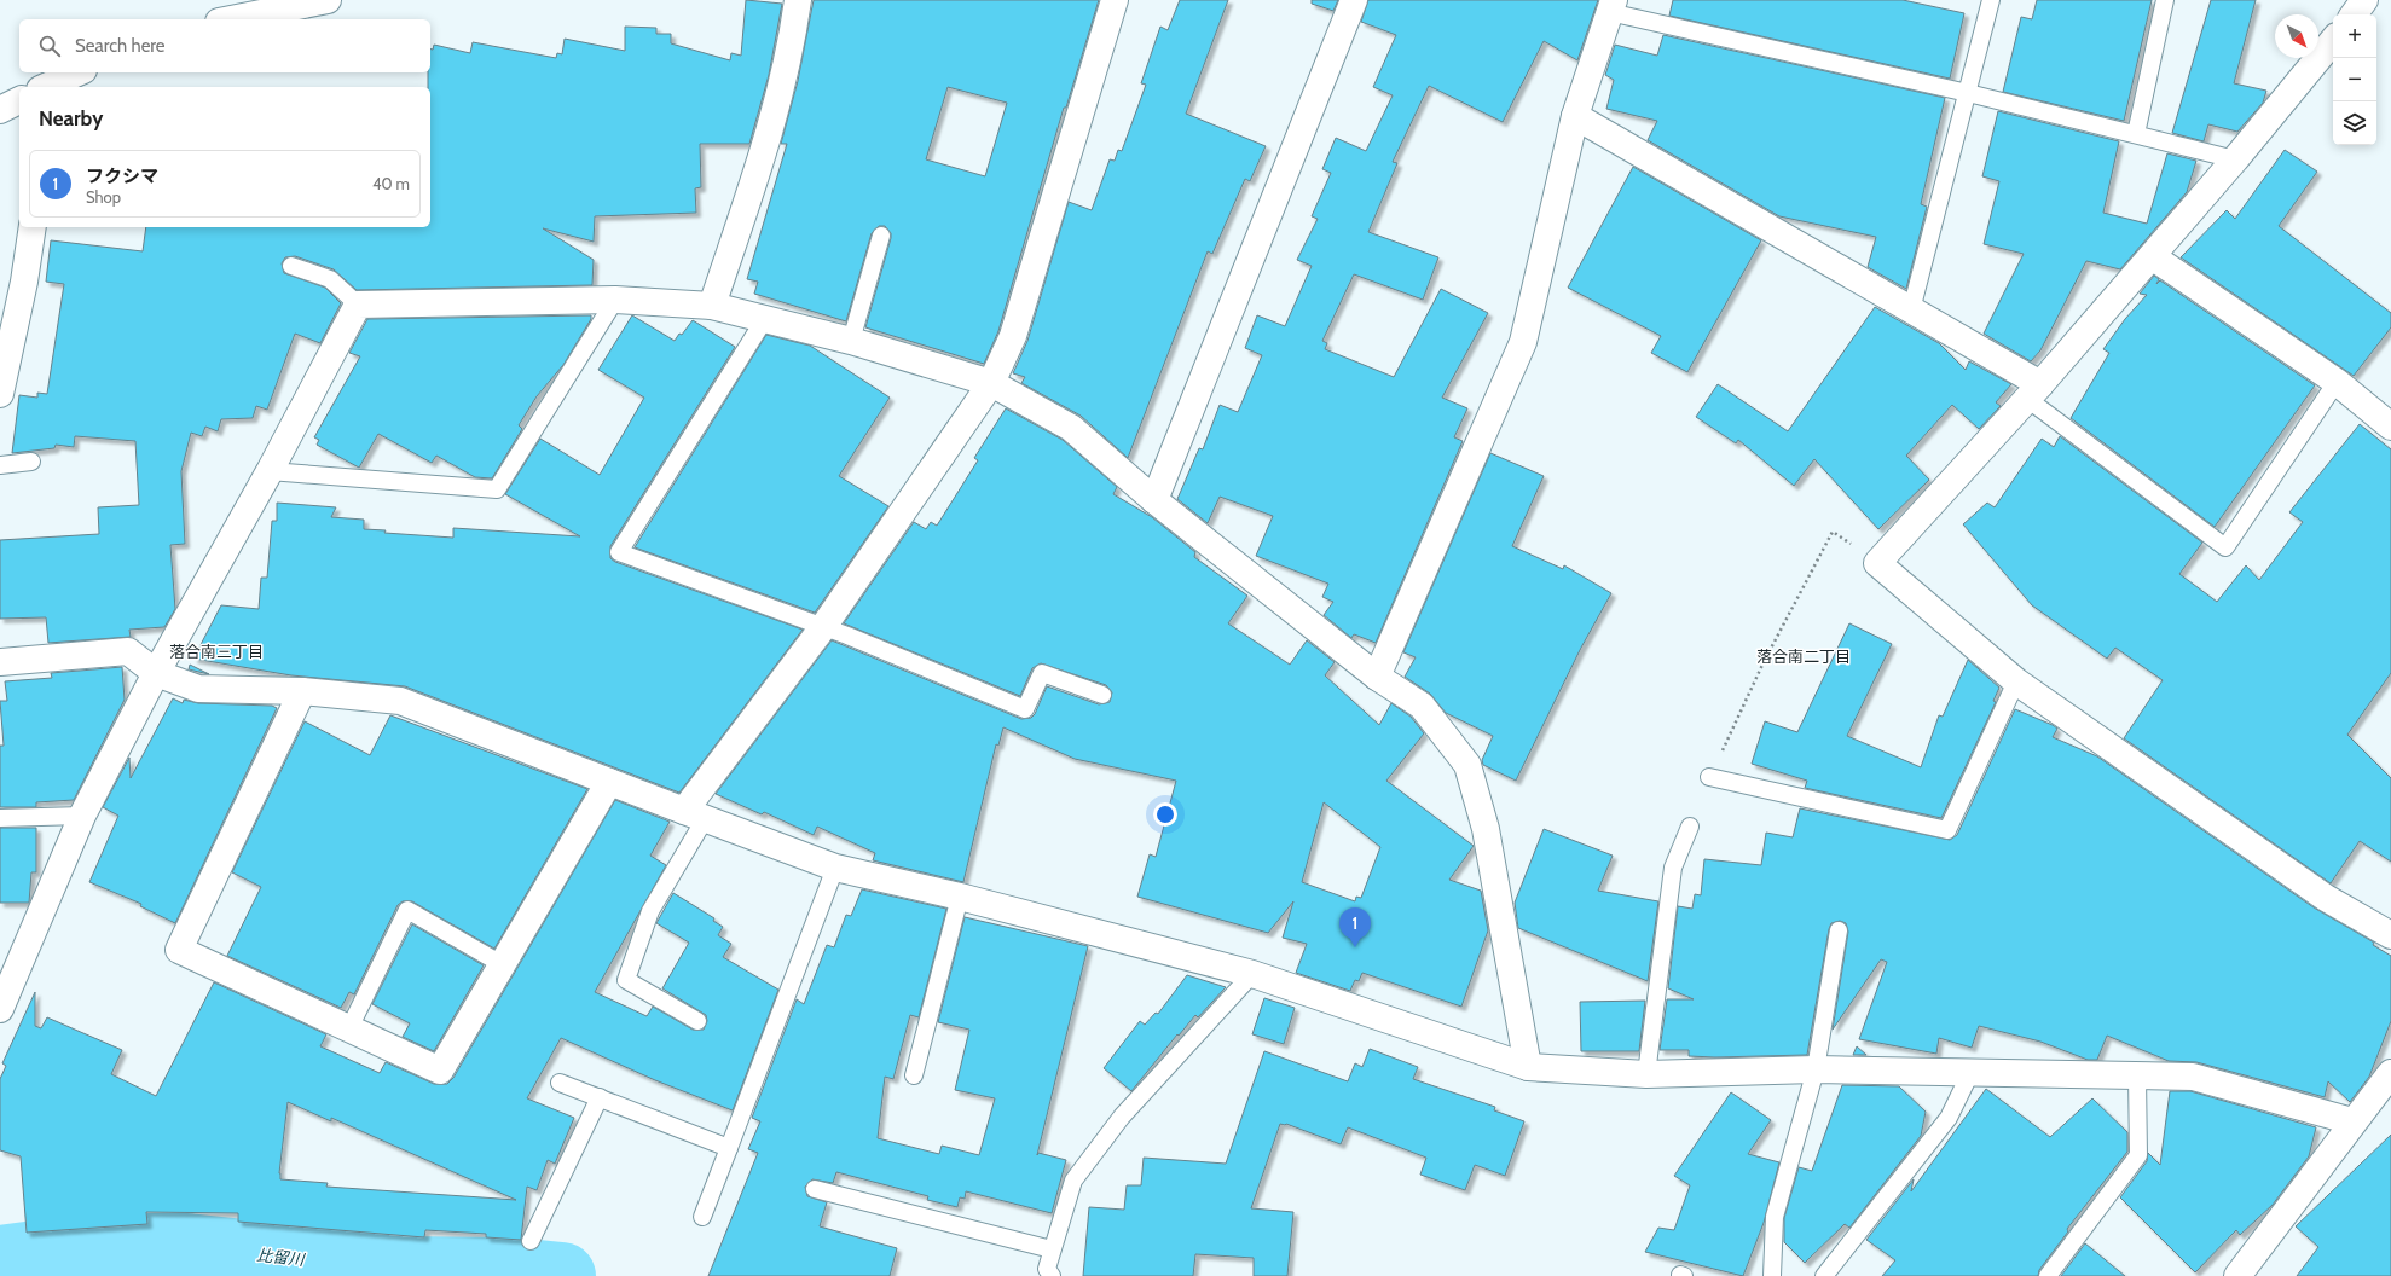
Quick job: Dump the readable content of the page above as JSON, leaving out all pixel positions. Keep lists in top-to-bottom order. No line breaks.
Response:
{"districts":["落合南三丁目","落合南二丁目"],"water":["比留川"],"north":"bottom right","page":{"map_buttons":["+","−"],"search":"Search here","heading":"Nearby","list":[{"mark":"1","name":"フクシマ","note":"Shop","value":"40 m"}],"pins":"1"}}
